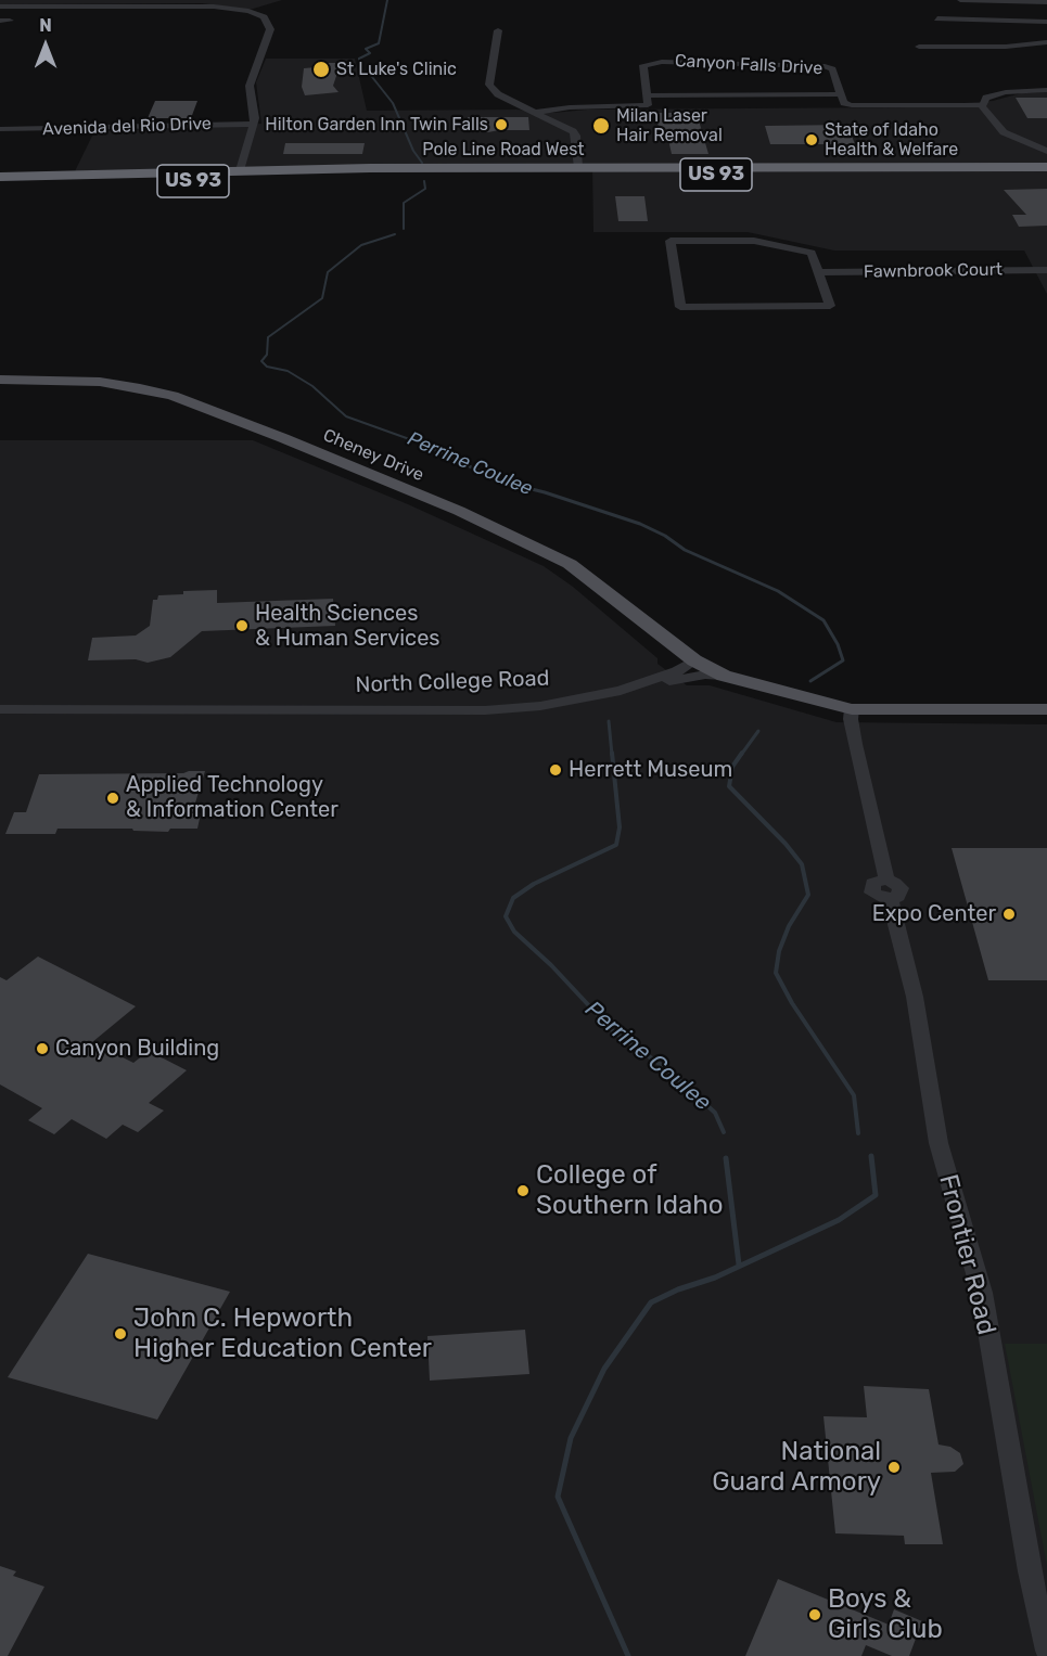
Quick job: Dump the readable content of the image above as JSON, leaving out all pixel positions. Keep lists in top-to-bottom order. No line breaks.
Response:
{"streets":{"highway":["Pole Line Road West","US 93"],"main road":["Cheney Drive"],"street":["Canyon Falls Drive","Avenida del Rio Drive","Fawnbrook Court","North College Road","Frontier Road"]},"crossings":[["Cheney Drive","North College Road"]],"water":["Perrine Coulee"],"places":["St Luke's Clinic","Hilton Garden Inn Twin Falls","Milan Laser Hair Removal","State of Idaho Health & Welfare","Health Sciences & Human Services","Herrett Museum","Applied Technology & Information Center","Expo Center","Canyon Building","College of Southern Idaho","John C. Hepworth Higher Education Center","National Guard Armory","Boys & Girls Club"],"north":"top"}
